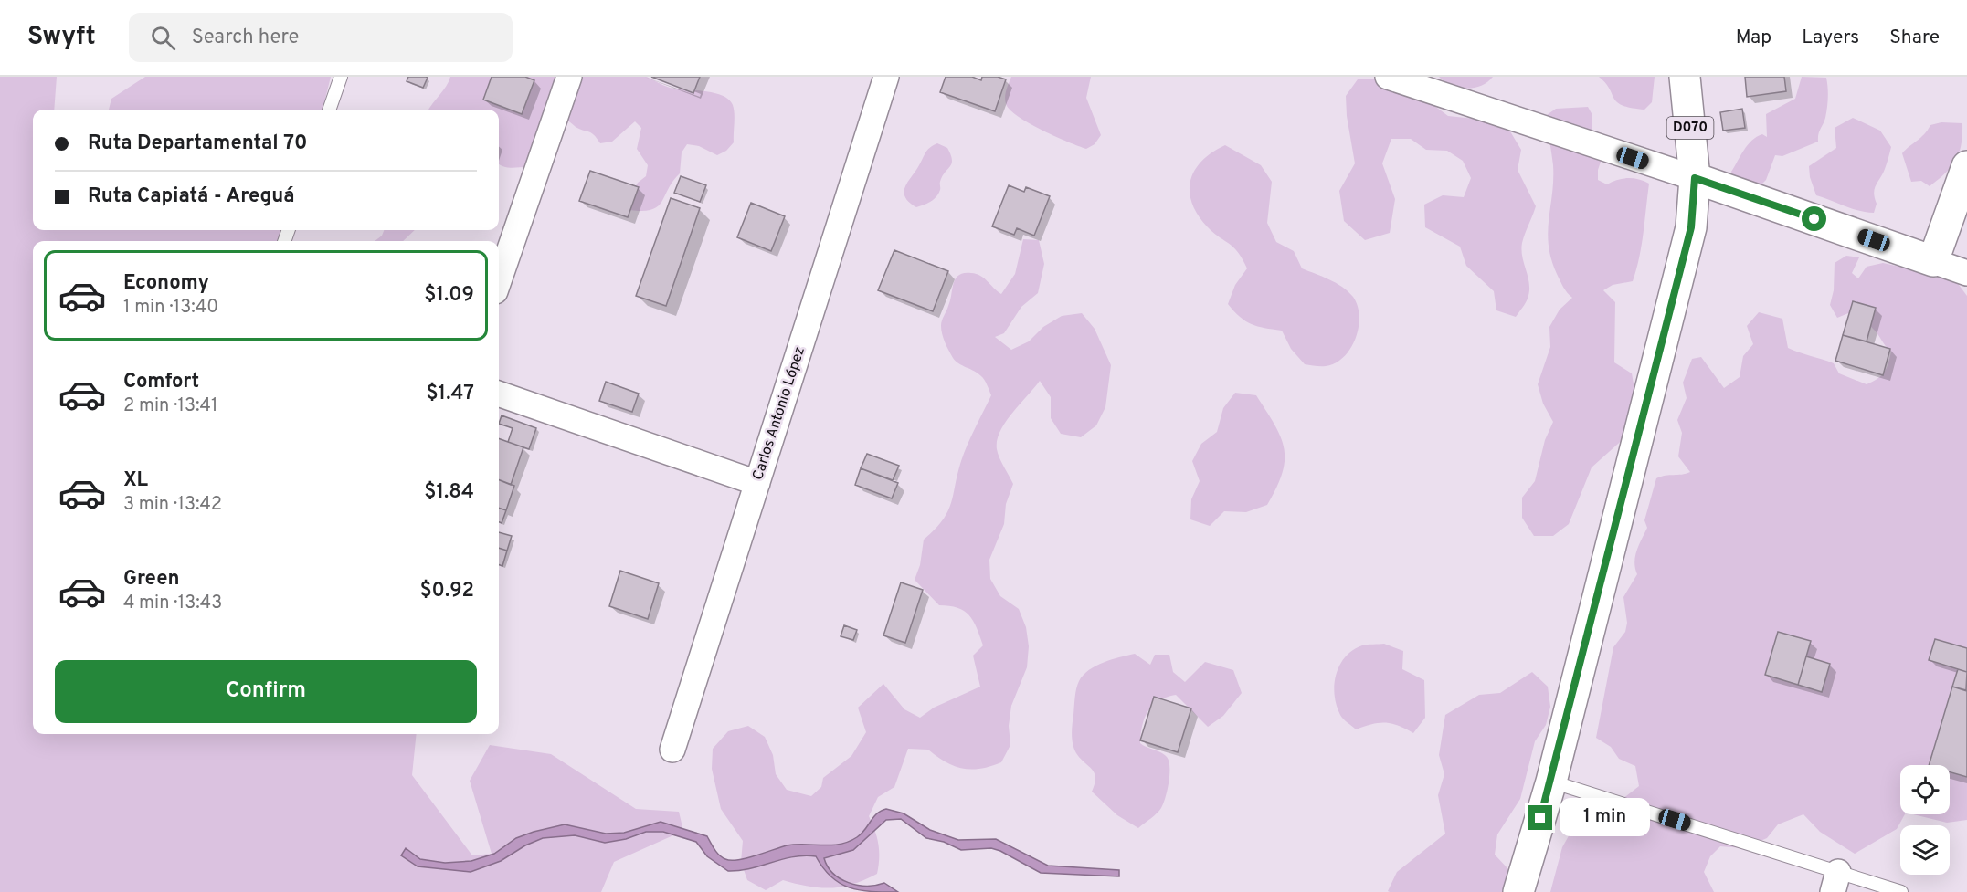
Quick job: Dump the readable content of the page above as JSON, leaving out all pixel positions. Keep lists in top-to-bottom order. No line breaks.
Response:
{"streets":{"main road":["D070"],"street":["Carlos Antonio López"]},"page":{"header":"Swyft","search":"Search here","nav":["Map","Layers","Share"],"banner":["Ruta Departamental 70","Ruta Capiatá - Areguá"],"list":[{"name":"Economy","note":"1 min · 13:40","value":"$1.09"},{"name":"Comfort","note":"2 min · 13:41","value":"$1.47"},{"name":"XL","note":"3 min · 13:42","value":"$1.84"},{"name":"Green","note":"4 min · 13:43","value":"$0.92"}],"buttons":"Confirm","bubble":"1 min"}}
